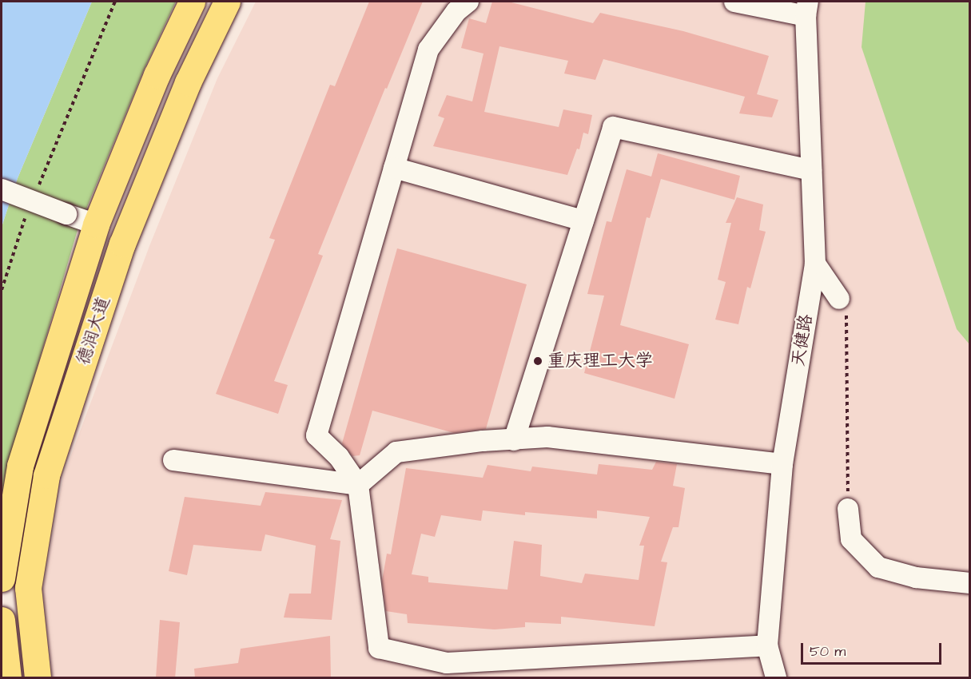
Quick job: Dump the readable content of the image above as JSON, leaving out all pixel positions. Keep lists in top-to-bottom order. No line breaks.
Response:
{"streets":{"main road":["德润大道"],"street":["天健路"]},"places":["重庆理工大学"],"scale_bar":"50 m"}
